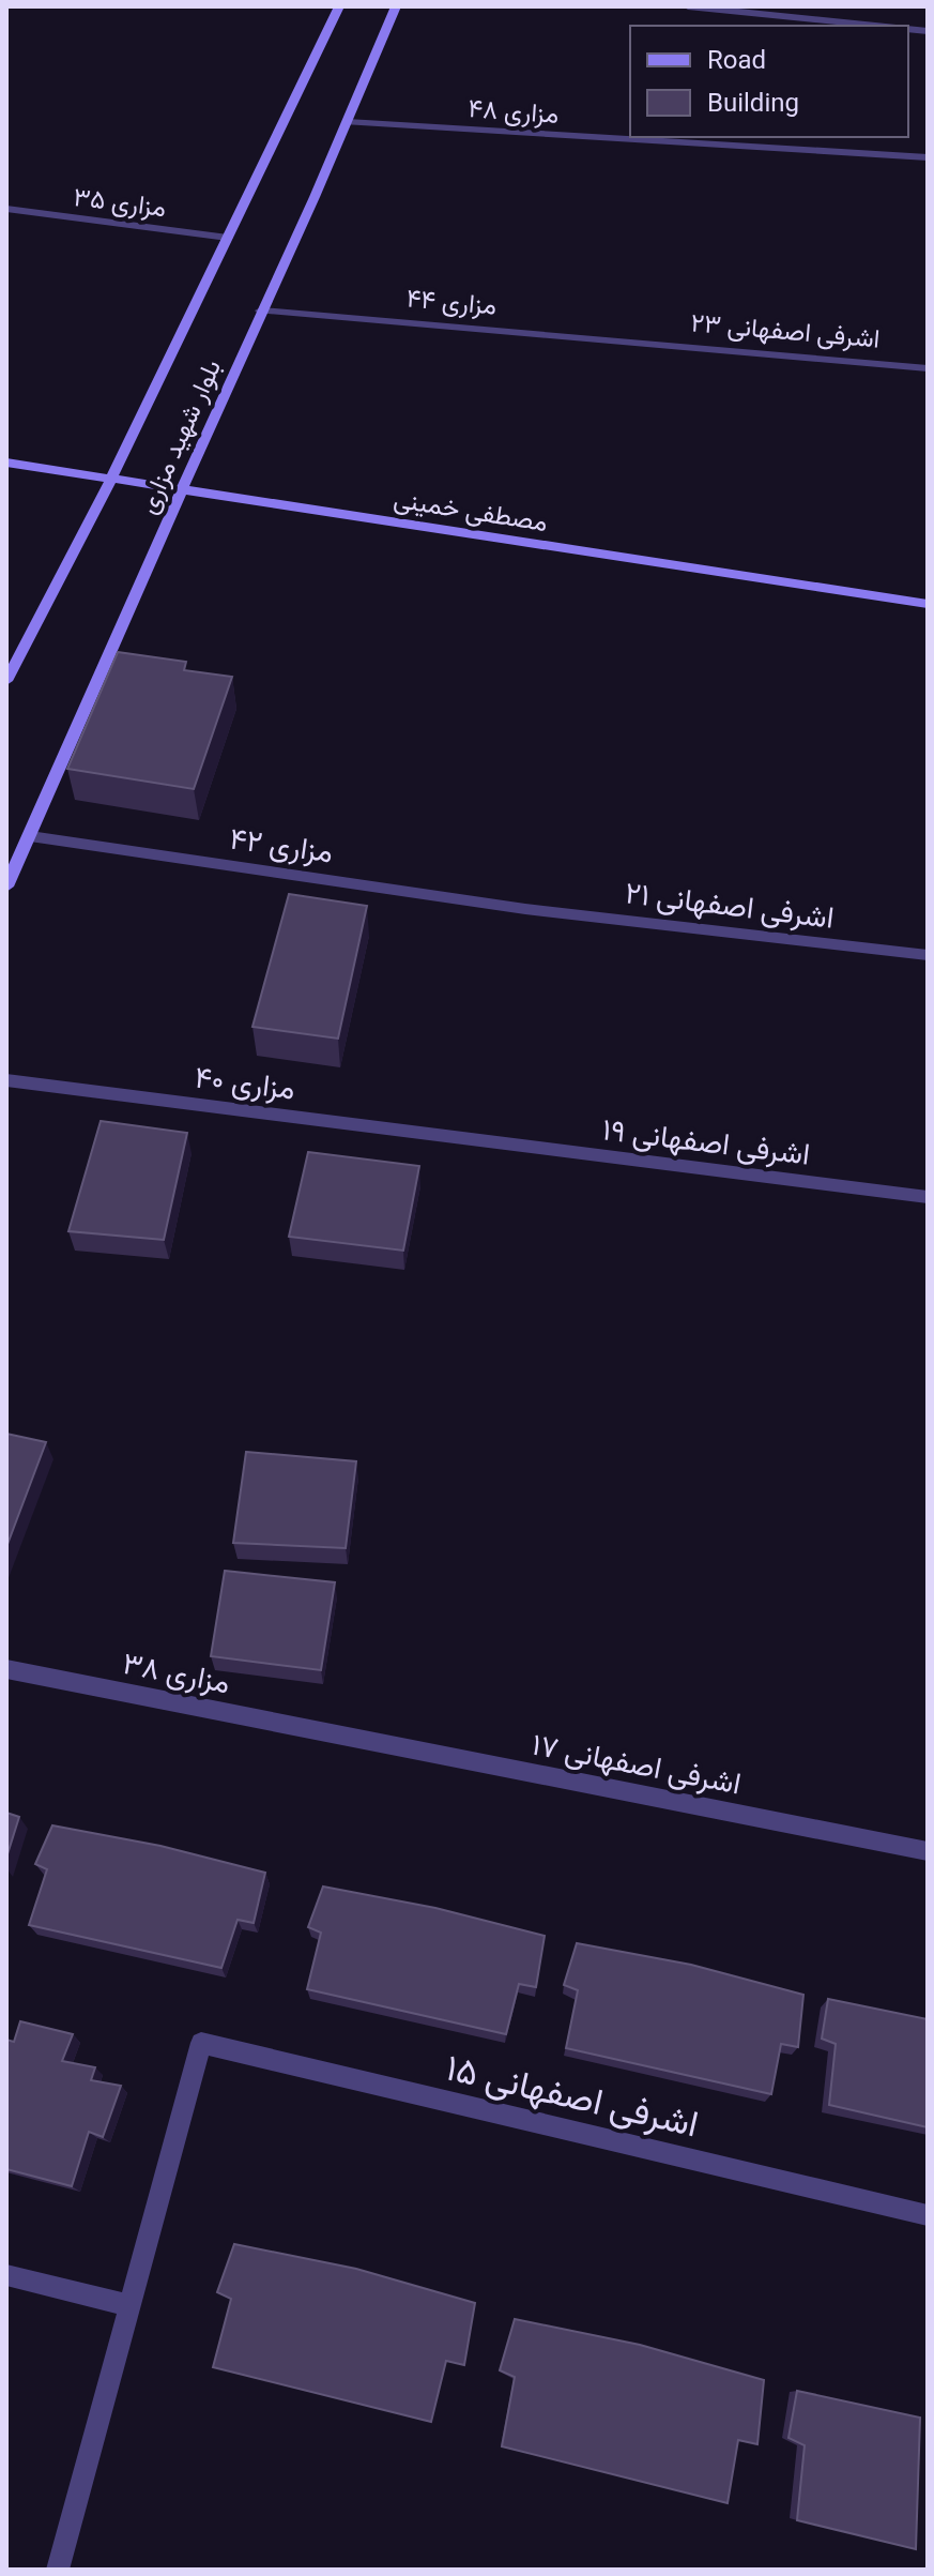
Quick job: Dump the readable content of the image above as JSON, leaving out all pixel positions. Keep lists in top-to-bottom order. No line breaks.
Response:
{"streets":{"main road":["بلوار شهید مزاری","مصطفی خمینی"],"street":["مزاری ۴۸","مزاری ۳۵","مزاری ۴۴","اشرفی اصفهانی ۲۳","مزاری ۴۲","اشرفی اصفهانی ۲۱","مزاری ۴۰","اشرفی اصفهانی ۱۹","مزاری ۳۸","اشرفی اصفهانی ۱۷","اشرفی اصفهانی ۱۵"]},"crossings":[["مزاری ۴۸","بلوار شهید مزاری"],["مزاری ۳۵","بلوار شهید مزاری"],["مزاری ۴۴","اشرفی اصفهانی ۲۳"],["مزاری ۴۴","بلوار شهید مزاری"],["بلوار شهید مزاری","مصطفی خمینی"],["بلوار شهید مزاری","مزاری ۴۲"],["مزاری ۴۲","اشرفی اصفهانی ۲۱"],["مزاری ۴۰","اشرفی اصفهانی ۱۹"],["مزاری ۳۸","اشرفی اصفهانی ۱۷"]],"legend":["Road","Building"]}
